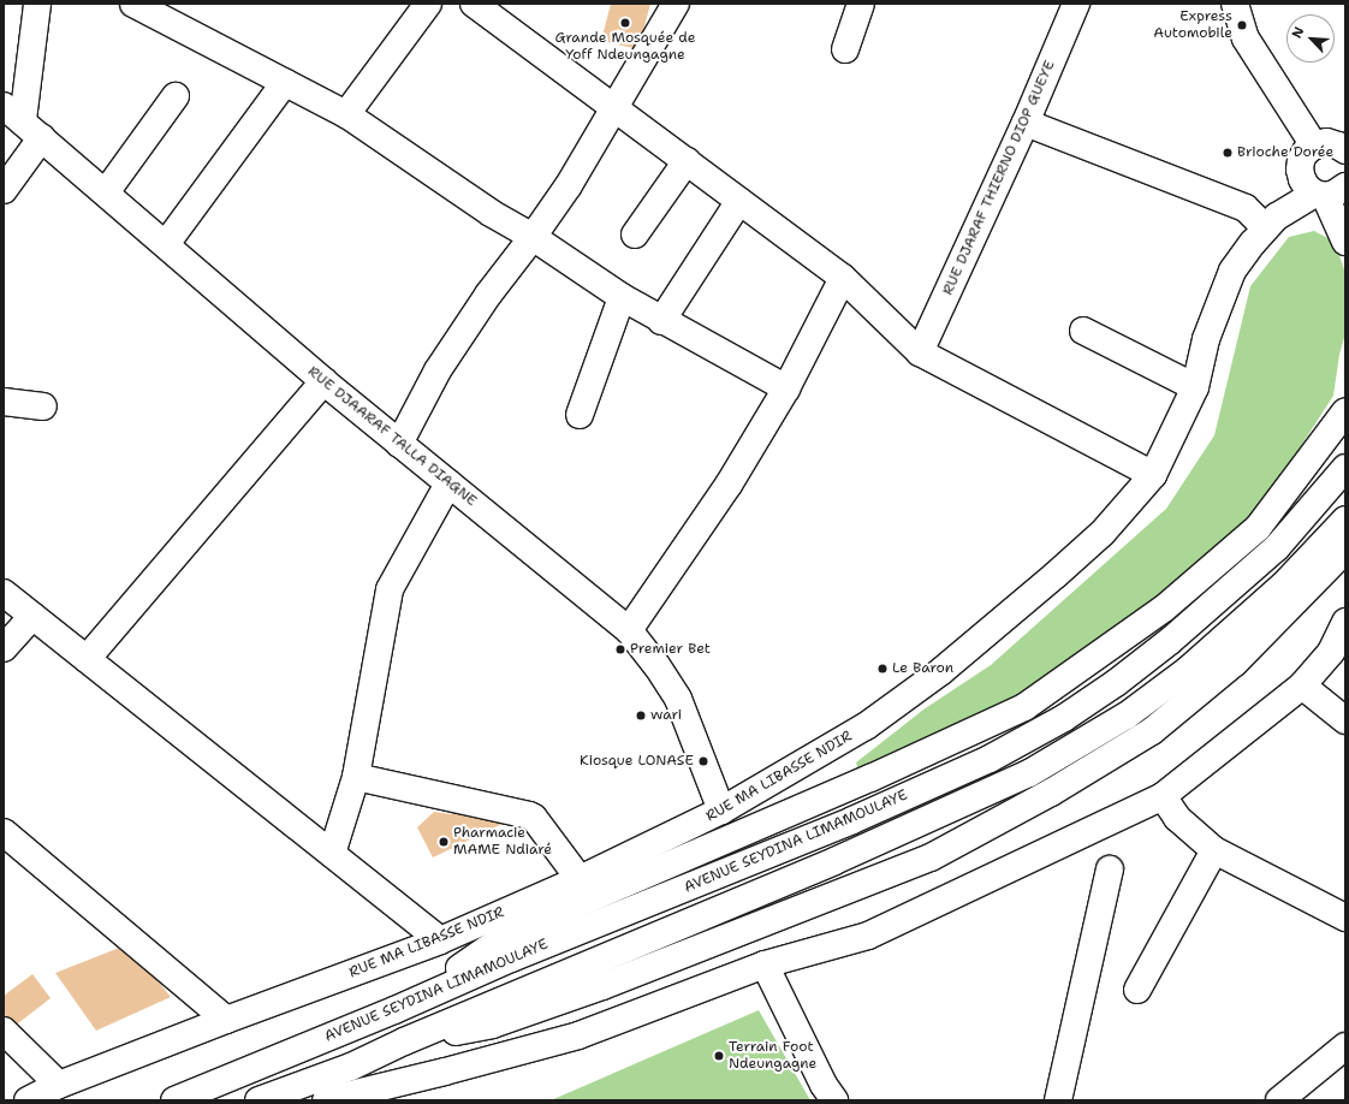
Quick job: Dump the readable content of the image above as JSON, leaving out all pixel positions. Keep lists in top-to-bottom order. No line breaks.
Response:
{"streets":{"main road":["RUE DJARAF THIERNO DIOP GUEYE","RUE DJAARAF TALLA DIAGNE","RUE MA LIBASSE NDIR","AVENUE SEYDINA LIMAMOULAYE"]},"crossings":[["RUE DJAARAF TALLA DIAGNE","RUE MA LIBASSE NDIR"]],"places":["Grande Mosquée de Yoff Ndeungagne","Express Automobile","Brioche Dorée","Premier Bet","Le Baron","wari","Kiosque LONASE","Pharmacie MAME Ndiaré","Terrain Foot Ndeungagne"],"north":"top left"}
